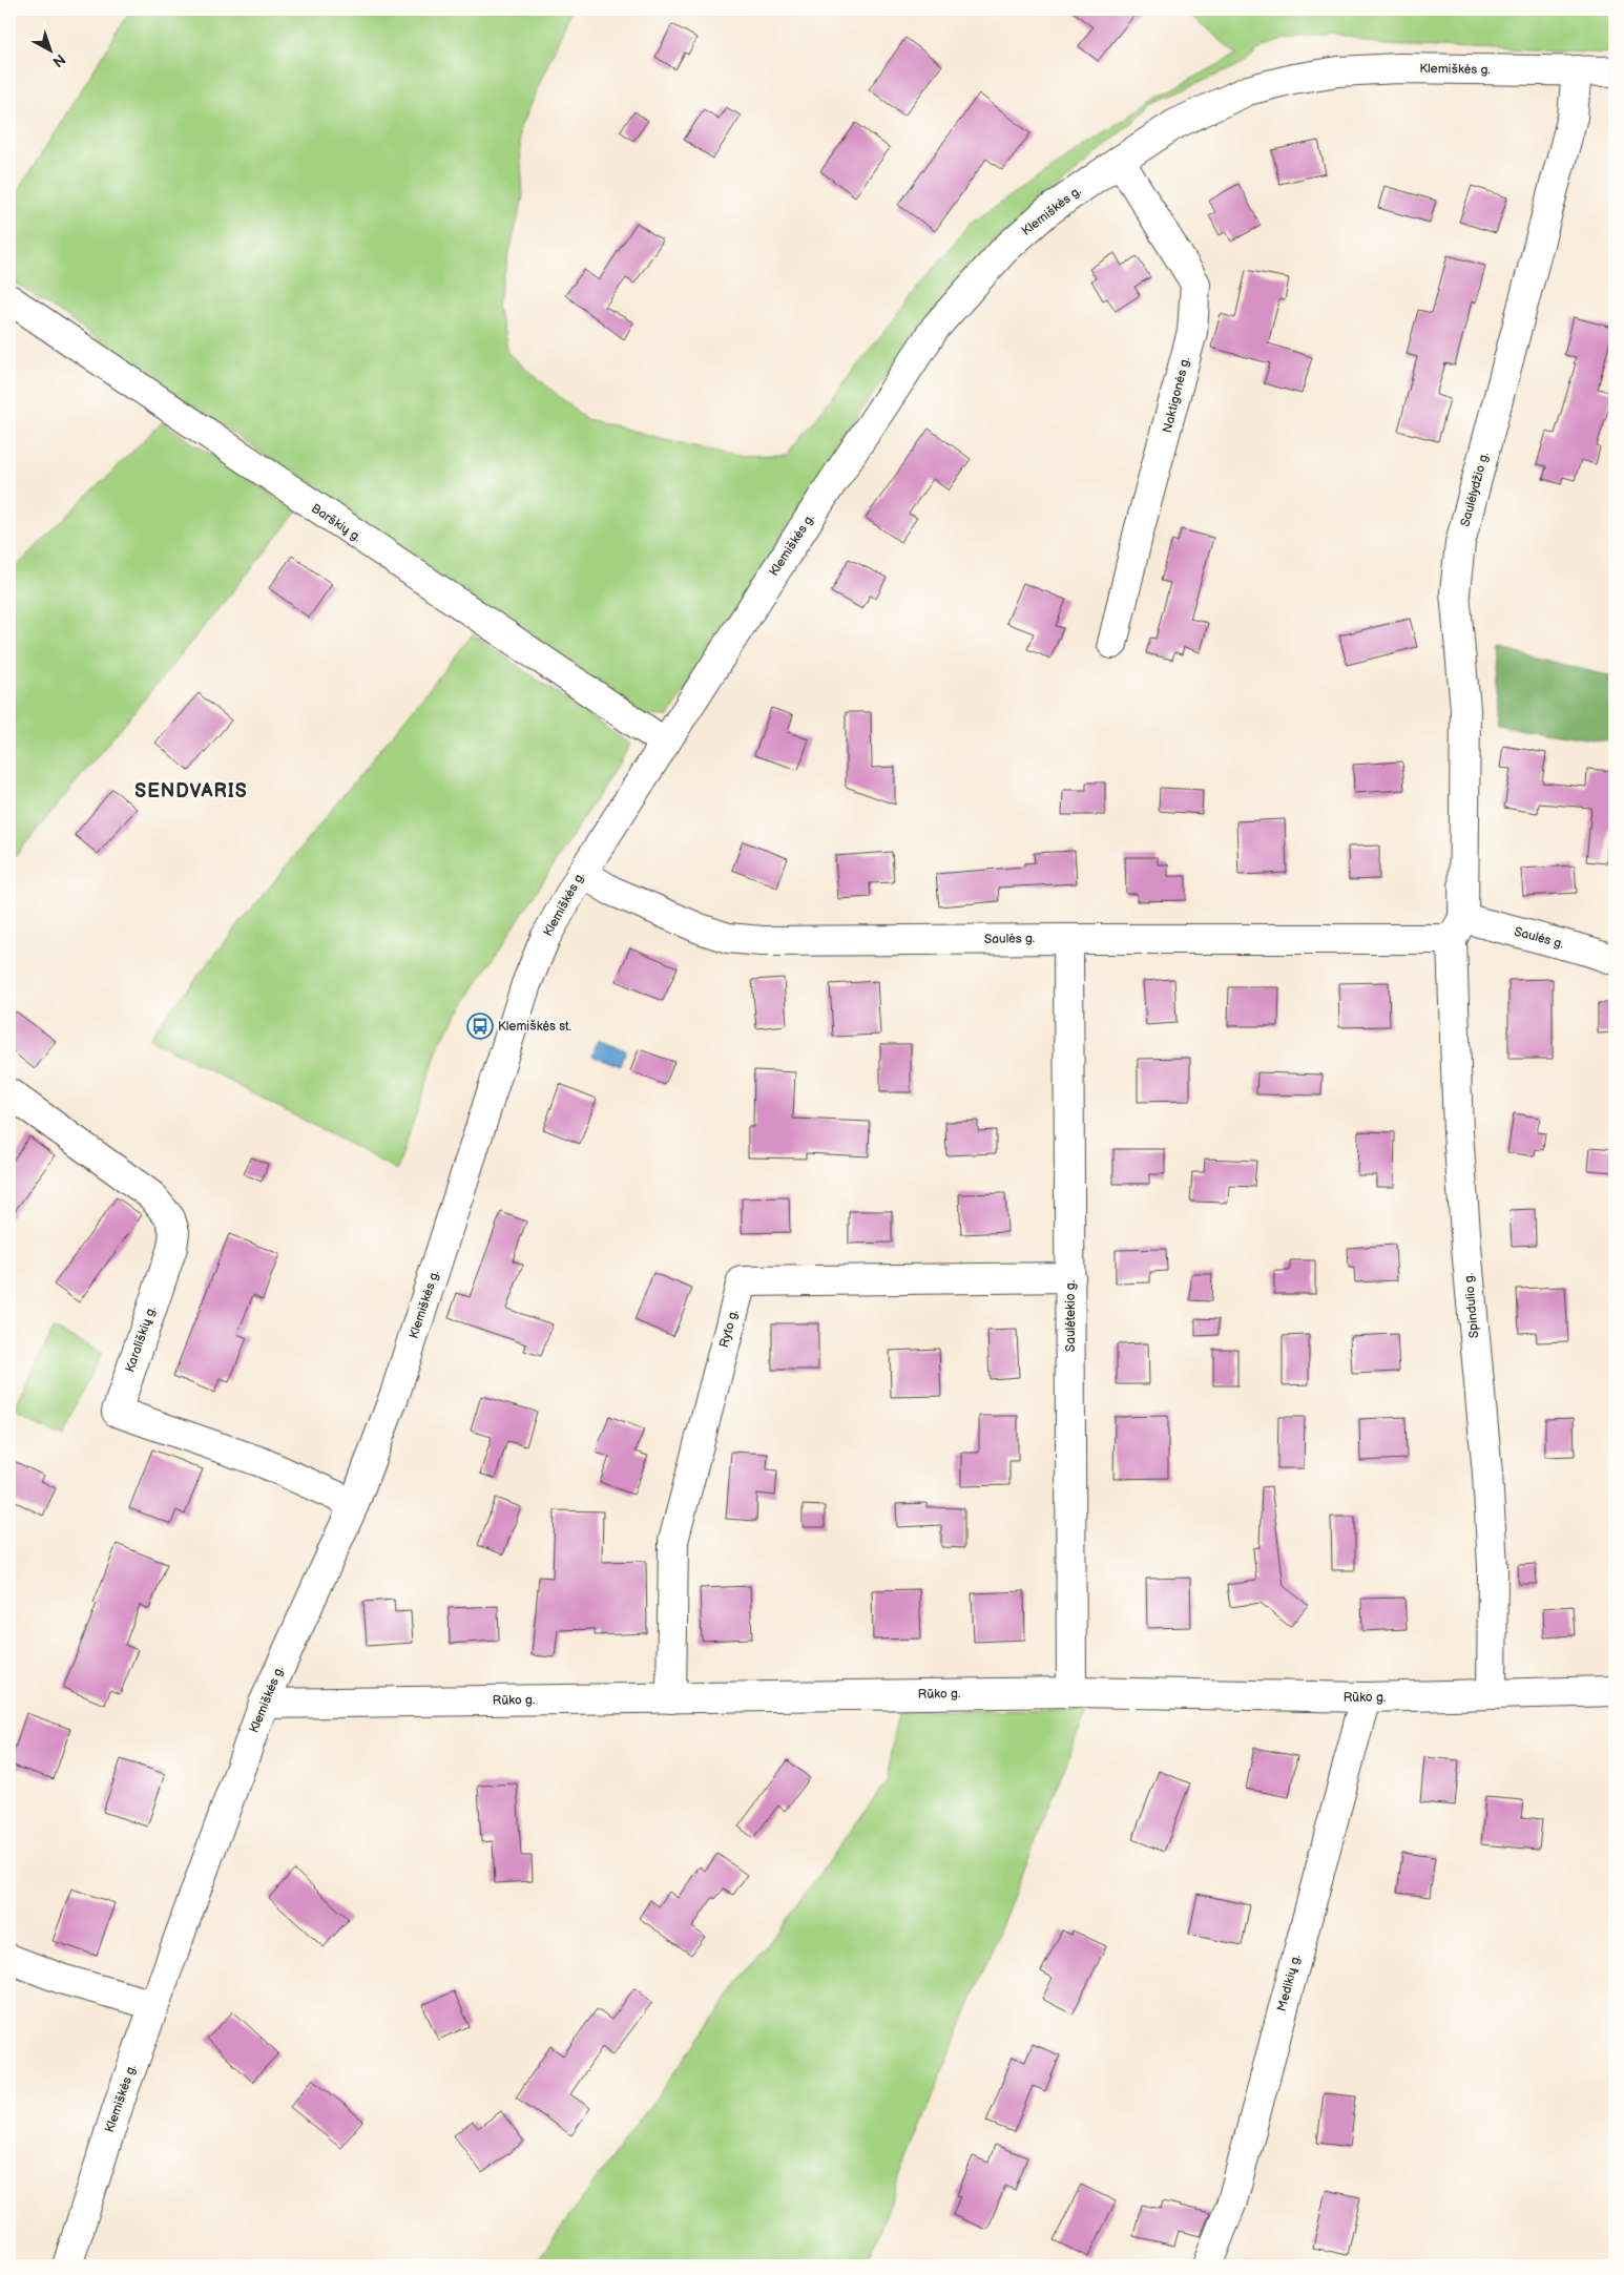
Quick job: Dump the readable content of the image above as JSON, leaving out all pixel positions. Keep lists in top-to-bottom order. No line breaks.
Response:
{"streets":{"street":["Klemiškės g.","Naktigonės g.","Saulėlydžio g.","Barškių g.","Saulės g.","Spindulio g.","Saulėtekio g.","Ryto g.","Karališkių g.","Rūko g.","Medikių g."]},"crossings":[["Klemiškės g.","Naktigonės g."],["Klemiškės g.","Saulėlydžio g."],["Klemiškės g.","Barškių g."],["Klemiškės g.","Saulės g."],["Klemiškės g.","Karališkių g."],["Klemiškės g.","Rūko g."],["Saulėlydžio g.","Saulės g."],["Saulėlydžio g.","Spindulio g."],["Saulės g.","Spindulio g."],["Saulės g.","Saulėtekio g."],["Spindulio g.","Rūko g."],["Saulėtekio g.","Ryto g."],["Saulėtekio g.","Rūko g."],["Ryto g.","Rūko g."],["Rūko g.","Medikių g."]],"districts":["SENDVARIS"],"places":{"bus stop":["Klemiškės st."]},"north":"bottom right"}
